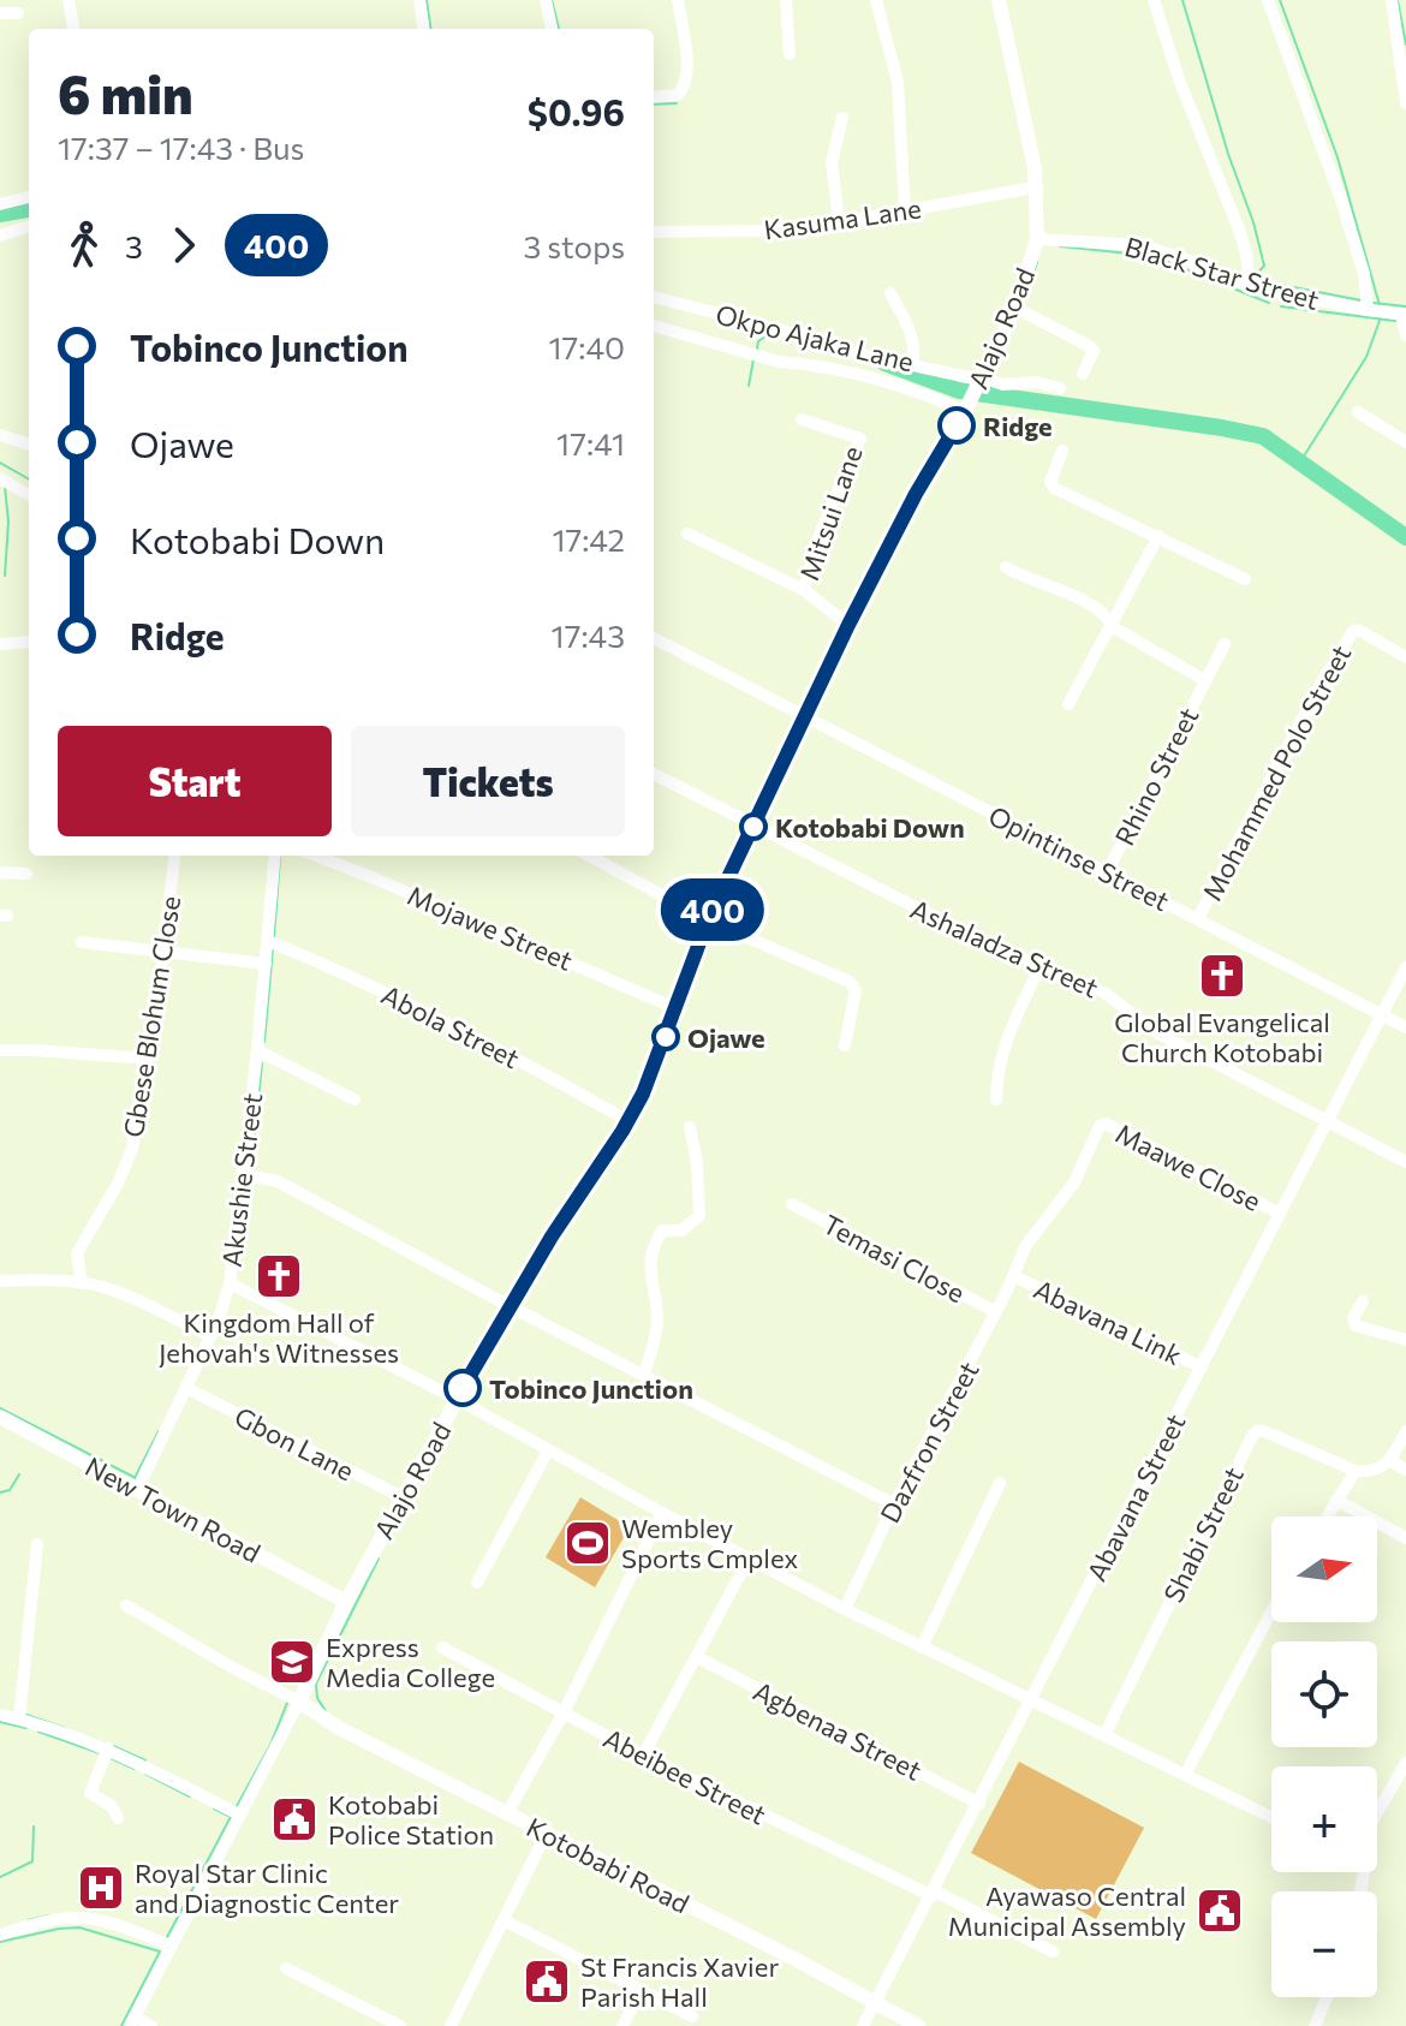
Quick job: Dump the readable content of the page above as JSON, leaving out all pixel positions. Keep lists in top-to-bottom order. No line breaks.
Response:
{"streets":{"street":["Kasuma Lane","Black Star Street","Alajo Road","Okpo Ajaka Lane","Mitsui Lane","Mohammed Polo Street","Rhino Street","Opintinse Street","Mojawe Street","Ashaladza Street","Gbese Blohum Close","Abola Street","Maawe Close","Akushie Street","Temasi Close","Abavana Link","Dazfron Street","Gbon Lane","Abavana Street","New Town Road","Shabi Street","Agbenaa Street","Abeibee Street","Kotobabi Road"]},"crossings":[["Kasuma Lane","Alajo Road"],["Black Star Street","Alajo Road"],["Alajo Road","Okpo Ajaka Lane"],["Alajo Road","Opintinse Street"],["Alajo Road","Mojawe Street"],["Alajo Road","Ashaladza Street"],["Alajo Road","Abola Street"],["Alajo Road","Gbon Lane"],["Alajo Road","New Town Road"],["Alajo Road","Kotobabi Road"],["Mohammed Polo Street","Opintinse Street"],["Rhino Street","Opintinse Street"],["Opintinse Street","Abavana Street"],["Ashaladza Street","Abavana Street"],["Abola Street","Akushie Street"],["Maawe Close","Abavana Link"],["Maawe Close","Dazfron Street"],["Maawe Close","Abavana Street"],["Akushie Street","Gbon Lane"],["Akushie Street","New Town Road"],["Temasi Close","Dazfron Street"],["Abavana Link","Dazfron Street"],["Abavana Link","Abavana Street"],["Abavana Street","Agbenaa Street"],["Abavana Street","Abeibee Street"],["Abavana Street","Kotobabi Road"]],"places":{"other":["Ridge","Kotobabi Down","Ojawe","Tobinco Junction"],"church":["Global Evangelical Church Kotobabi","Kingdom Hall of Jehovah's Witnesses"],"sports":["Wembley Sports Cmplex"],"school or university":["Express Media College"],"public building":["Kotobabi Police Station","Ayawaso Central Municipal Assembly","St Francis Xavier Parish Hall"],"hospital":["Royal Star Clinic and Diagnostic Center"]},"lines":["bus line 400"],"north":"right","page":{"on_map":"400","heading":["6 min","17:37 – 17:43 · Bus","$0.96"],"legs":["3","400","3 stops"],"list":[{"name":"Tobinco Junction","value":"17:40"},{"name":"Ojawe","value":"17:41"},{"name":"Kotobabi Down","value":"17:42"},{"name":"Ridge","value":"17:43"}],"buttons":["Start","Tickets"],"map_buttons":["+","−"]}}
